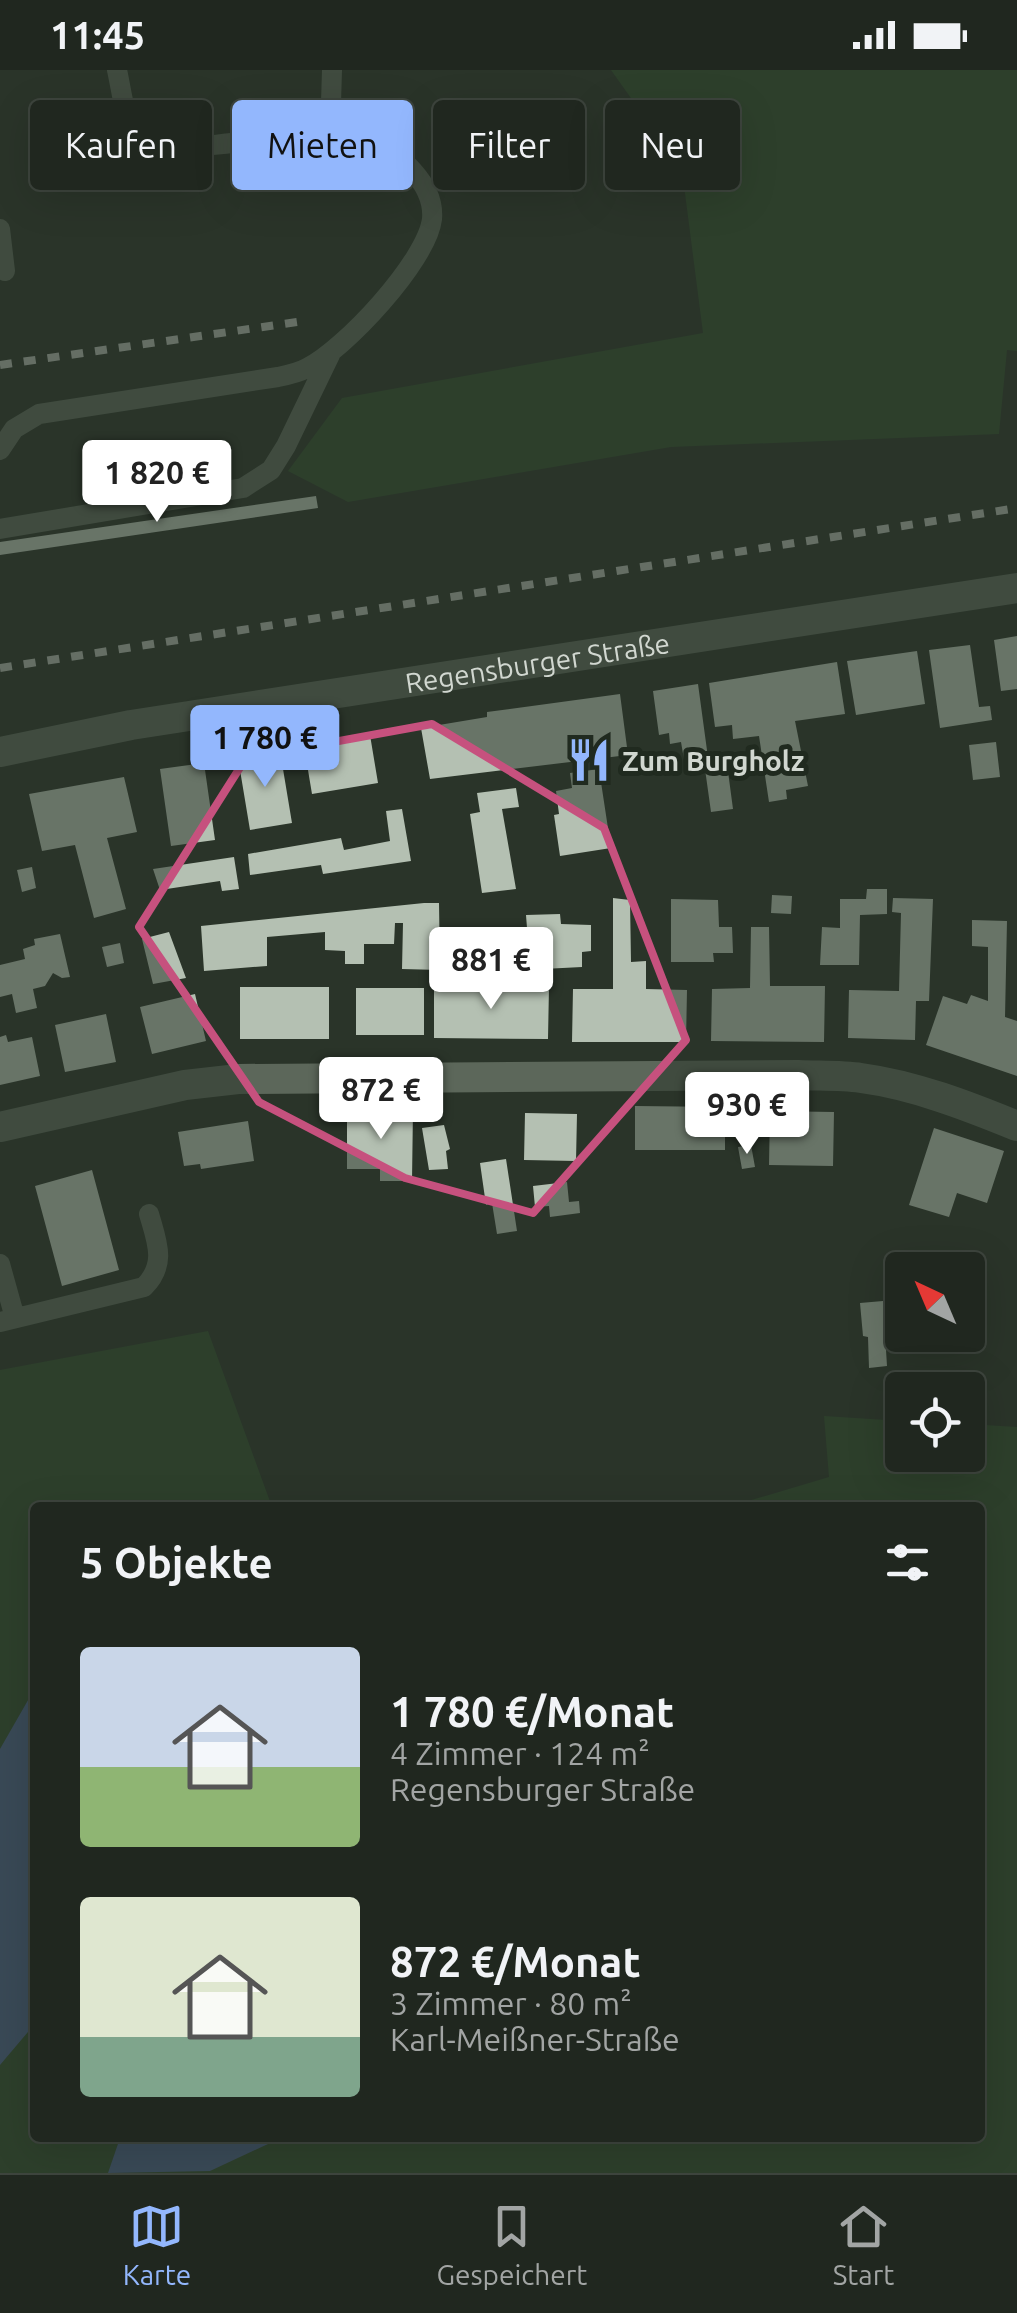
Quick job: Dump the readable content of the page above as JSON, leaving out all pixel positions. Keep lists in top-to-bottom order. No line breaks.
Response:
{"streets":{"main road":["Regensburger Straße"]},"places":{"restaurant":["Zum Burgholz"]},"north":"top left","page":{"status":"11:45","chip":["Kaufen","Mieten","Filter","Neu"],"price":["1 820 €","1 780 €","881 €","872 €","930 €"],"heading":"5 Objekte","list":[{"name":"1 780 €/Monat","note":"4 Zimmer · 124 m² · Regensburger Straße"},{"name":"872 €/Monat","note":"3 Zimmer · 80 m² · Karl-Meißner-Straße"}],"tabs":["Karte","Gespeichert","Start"]}}
